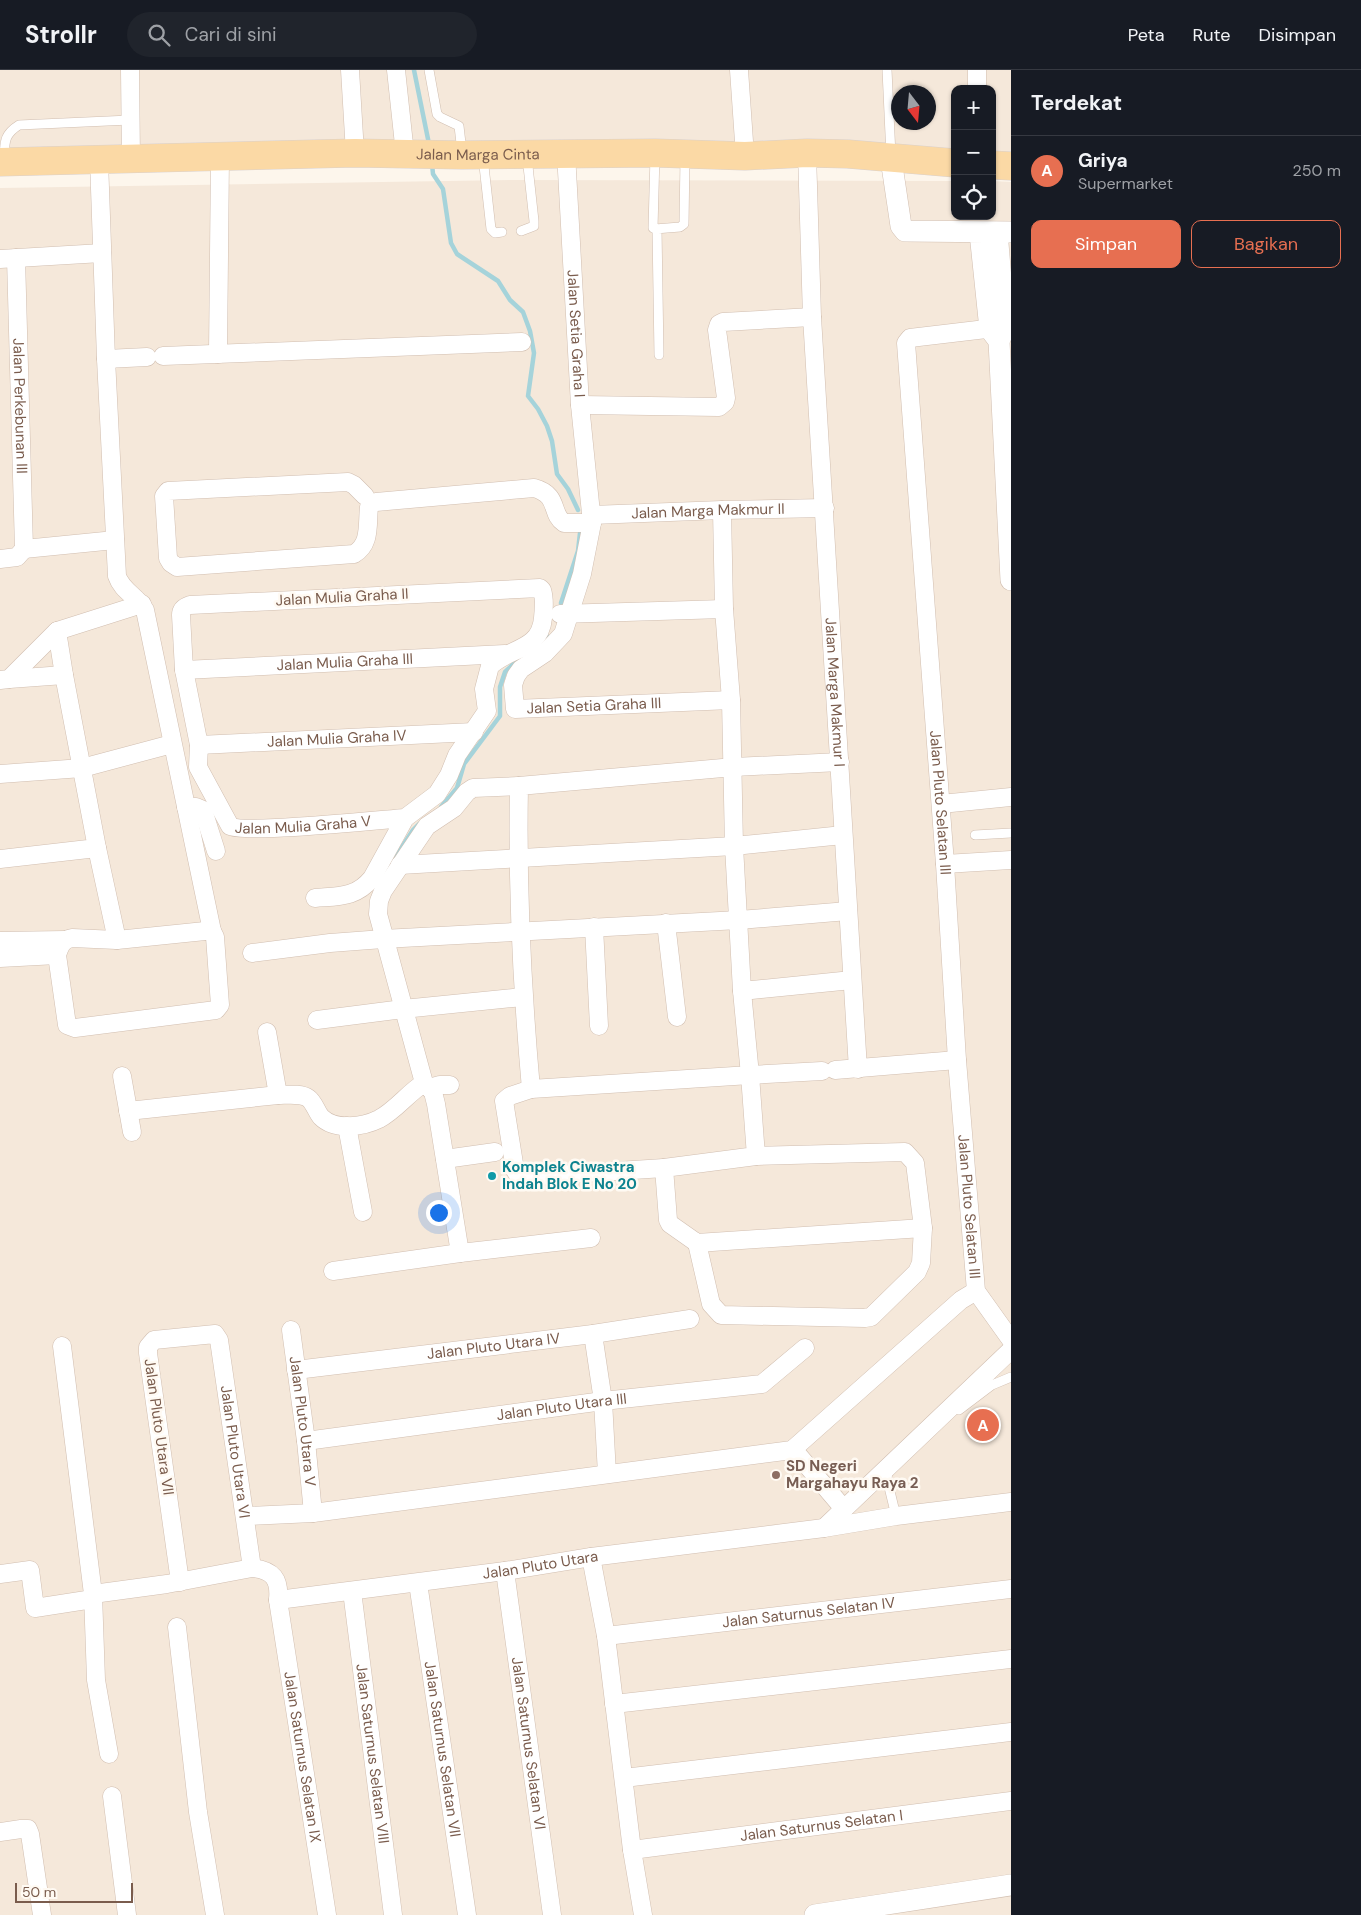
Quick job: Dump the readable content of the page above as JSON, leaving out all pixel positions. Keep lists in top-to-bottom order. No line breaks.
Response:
{"streets":{"main road":["Jalan Marga Cinta"],"street":["Jalan Setia Graha I","Jalan Perkebunan III","Jalan Marga Makmur II","Jalan Mulia Graha II","Jalan Mulia Graha III","Jalan Marga Makmur I","Jalan Setia Graha III","Jalan Mulia Graha IV","Jalan Pluto Selatan III","Jalan Mulia Graha V","Jalan Pluto Utara IV","Jalan Pluto Utara III","Jalan Pluto Utara V","Jalan Pluto Utara VII","Jalan Pluto Utara VI","Jalan Pluto Utara","Jalan Saturnus Selatan IV","Jalan Saturnus Selatan VI","Jalan Saturnus Selatan VII","Jalan Saturnus Selatan VIII","Jalan Saturnus Selatan IX","Jalan Saturnus Selatan I"]},"crossings":[["Jalan Marga Cinta","Jalan Setia Graha I"],["Jalan Marga Cinta","Jalan Marga Makmur I"],["Jalan Setia Graha I","Jalan Marga Makmur II"],["Jalan Setia Graha I","Jalan Setia Graha III"],["Jalan Marga Makmur II","Jalan Marga Makmur I"],["Jalan Mulia Graha II","Jalan Mulia Graha III"],["Jalan Mulia Graha IV","Jalan Mulia Graha V"],["Jalan Pluto Utara IV","Jalan Pluto Utara V"],["Jalan Pluto Utara III","Jalan Pluto Utara V"],["Jalan Pluto Utara VII","Jalan Pluto Utara VI"],["Jalan Pluto Utara","Jalan Saturnus Selatan VI"],["Jalan Pluto Utara","Jalan Saturnus Selatan VII"],["Jalan Pluto Utara","Jalan Saturnus Selatan VIII"],["Jalan Pluto Utara","Jalan Saturnus Selatan IX"]],"places":["Komplek Ciwastra Indah Blok E No 20","SD Negeri Margahayu Raya 2"],"scale_bar":"50 m","north":"bottom","page":{"header":"Strollr","search":"Cari di sini","nav":["Peta","Rute","Disimpan"],"heading":"Terdekat","map_buttons":["+","−"],"list":[{"mark":"A","name":"Griya","note":"Supermarket","value":"250 m"}],"buttons":["Simpan","Bagikan"],"pins":"A","scale":"50 m"}}
